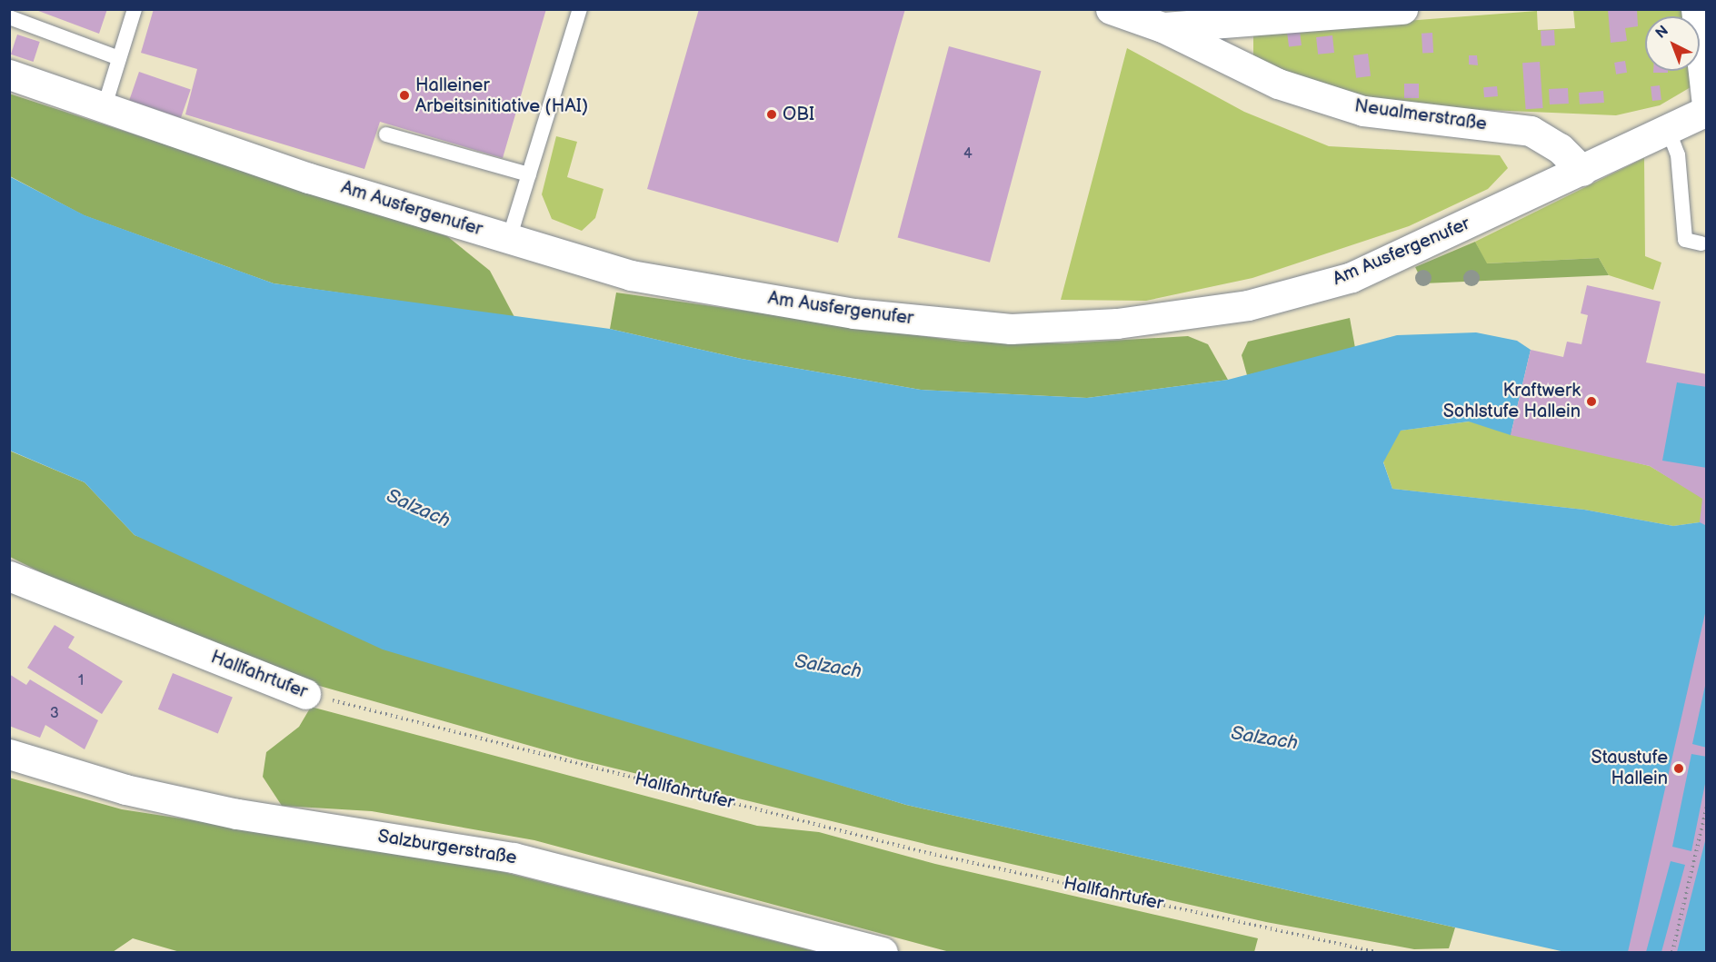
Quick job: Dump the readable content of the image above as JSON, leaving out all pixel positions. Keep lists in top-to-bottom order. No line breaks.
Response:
{"streets":{"street":["Neualmerstraße","Am Ausfergenufer","Hallfahrtufer","Salzburgerstraße"]},"crossings":[["Neualmerstraße","Am Ausfergenufer"]],"water":["Salzach"],"places":["Halleiner Arbeitsinitiative (HAI)","OBI","Kraftwerk Sohlstufe Hallein","Staustufe Hallein"],"house_numbers":["4","1","3"],"north":"top left"}
